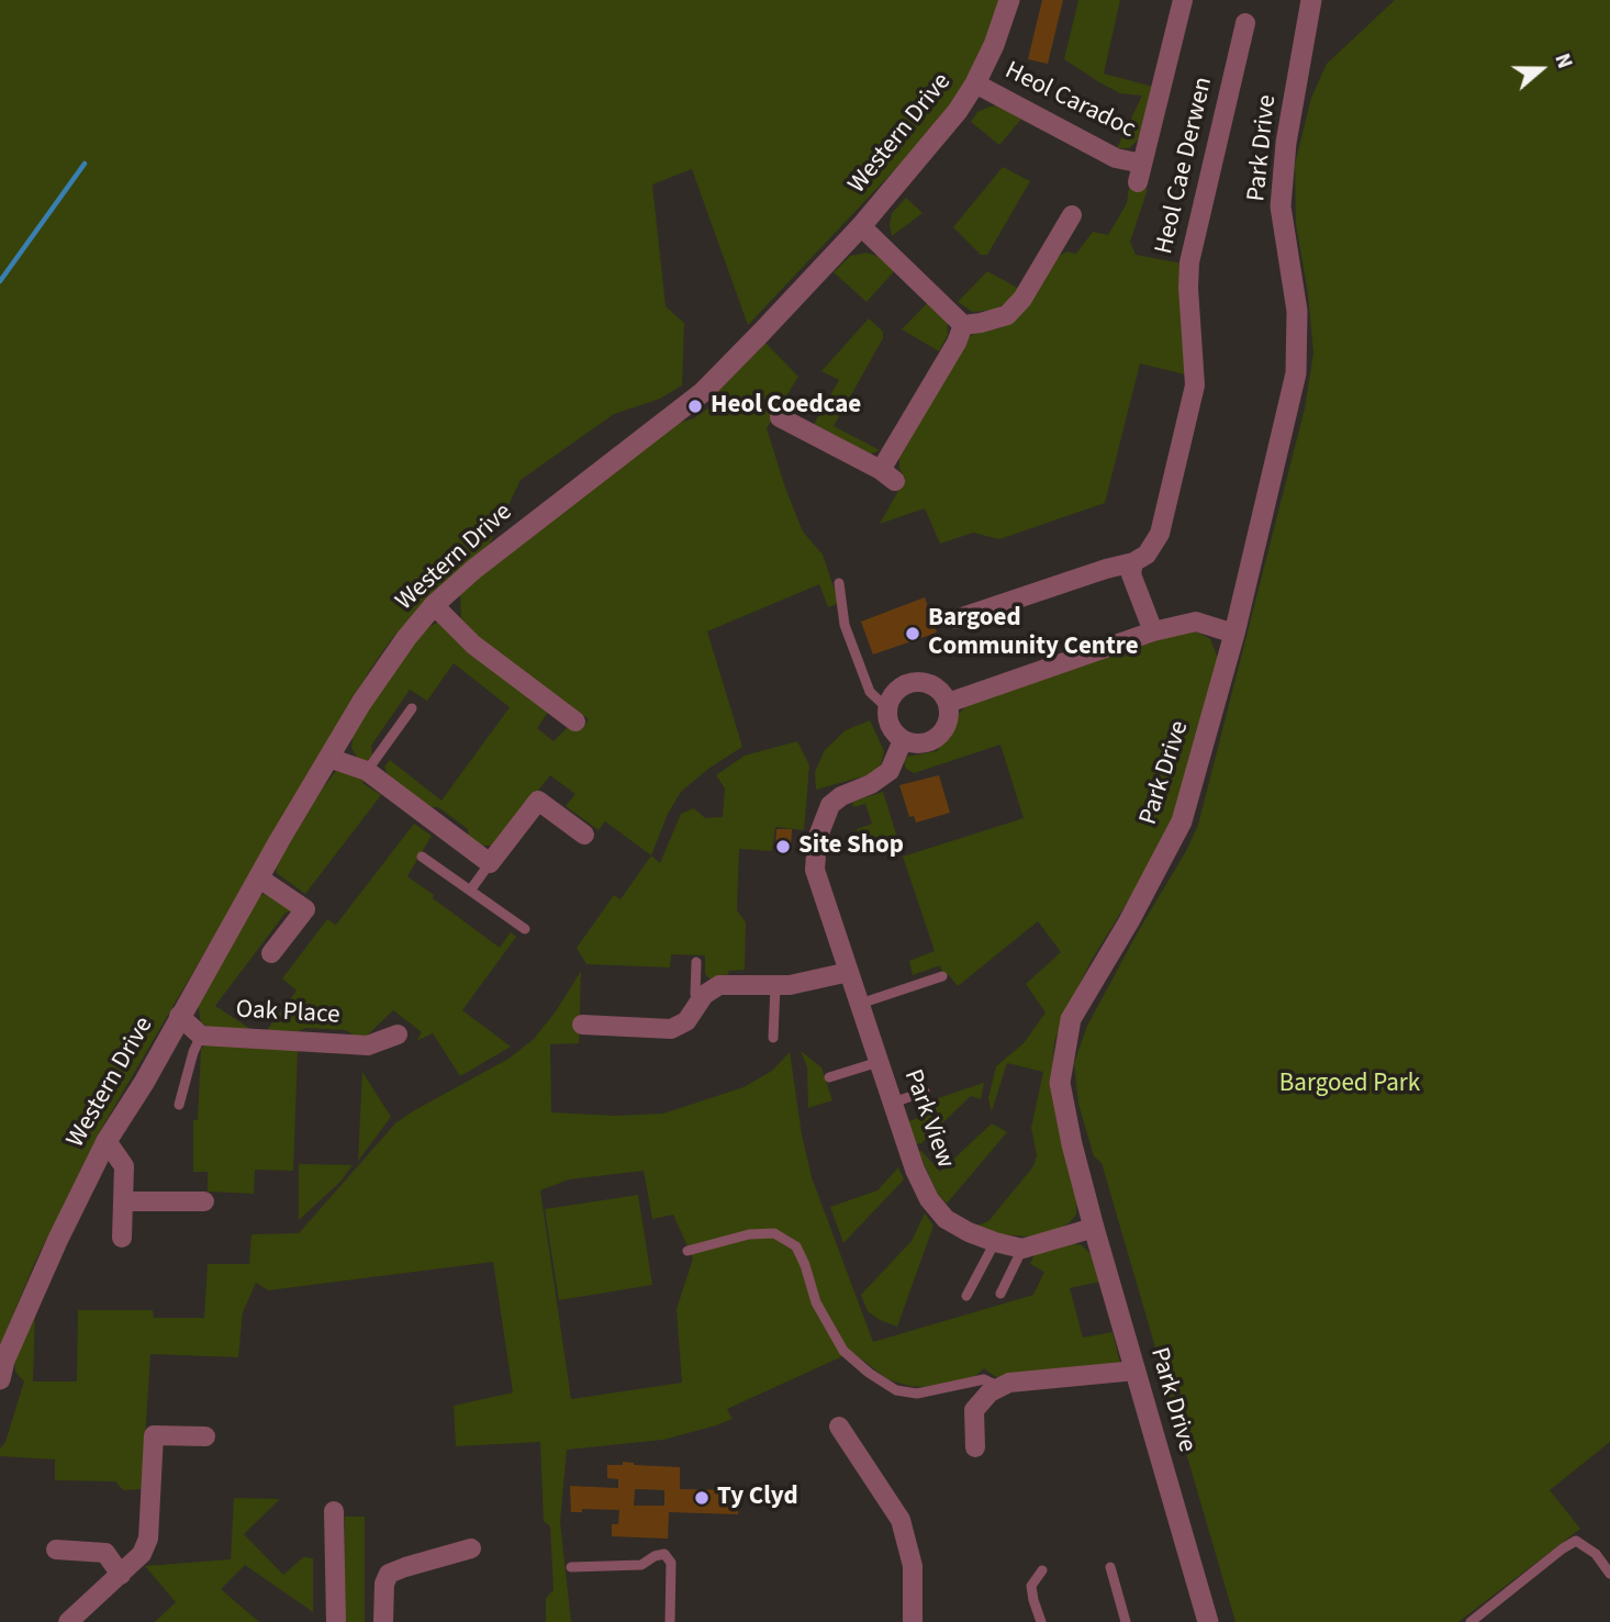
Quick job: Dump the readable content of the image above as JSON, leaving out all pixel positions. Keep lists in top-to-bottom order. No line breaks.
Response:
{"streets":{"street":["Heol Caradoc","Western Drive","Park Drive","Heol Cae Derwen","Oak Place","Park View"]},"crossings":[["Heol Caradoc","Western Drive"],["Western Drive","Oak Place"]],"parks":["Bargoed Park"],"places":["Heol Coedcae","Bargoed Community Centre","Site Shop","Ty Clyd"],"north":"right"}
